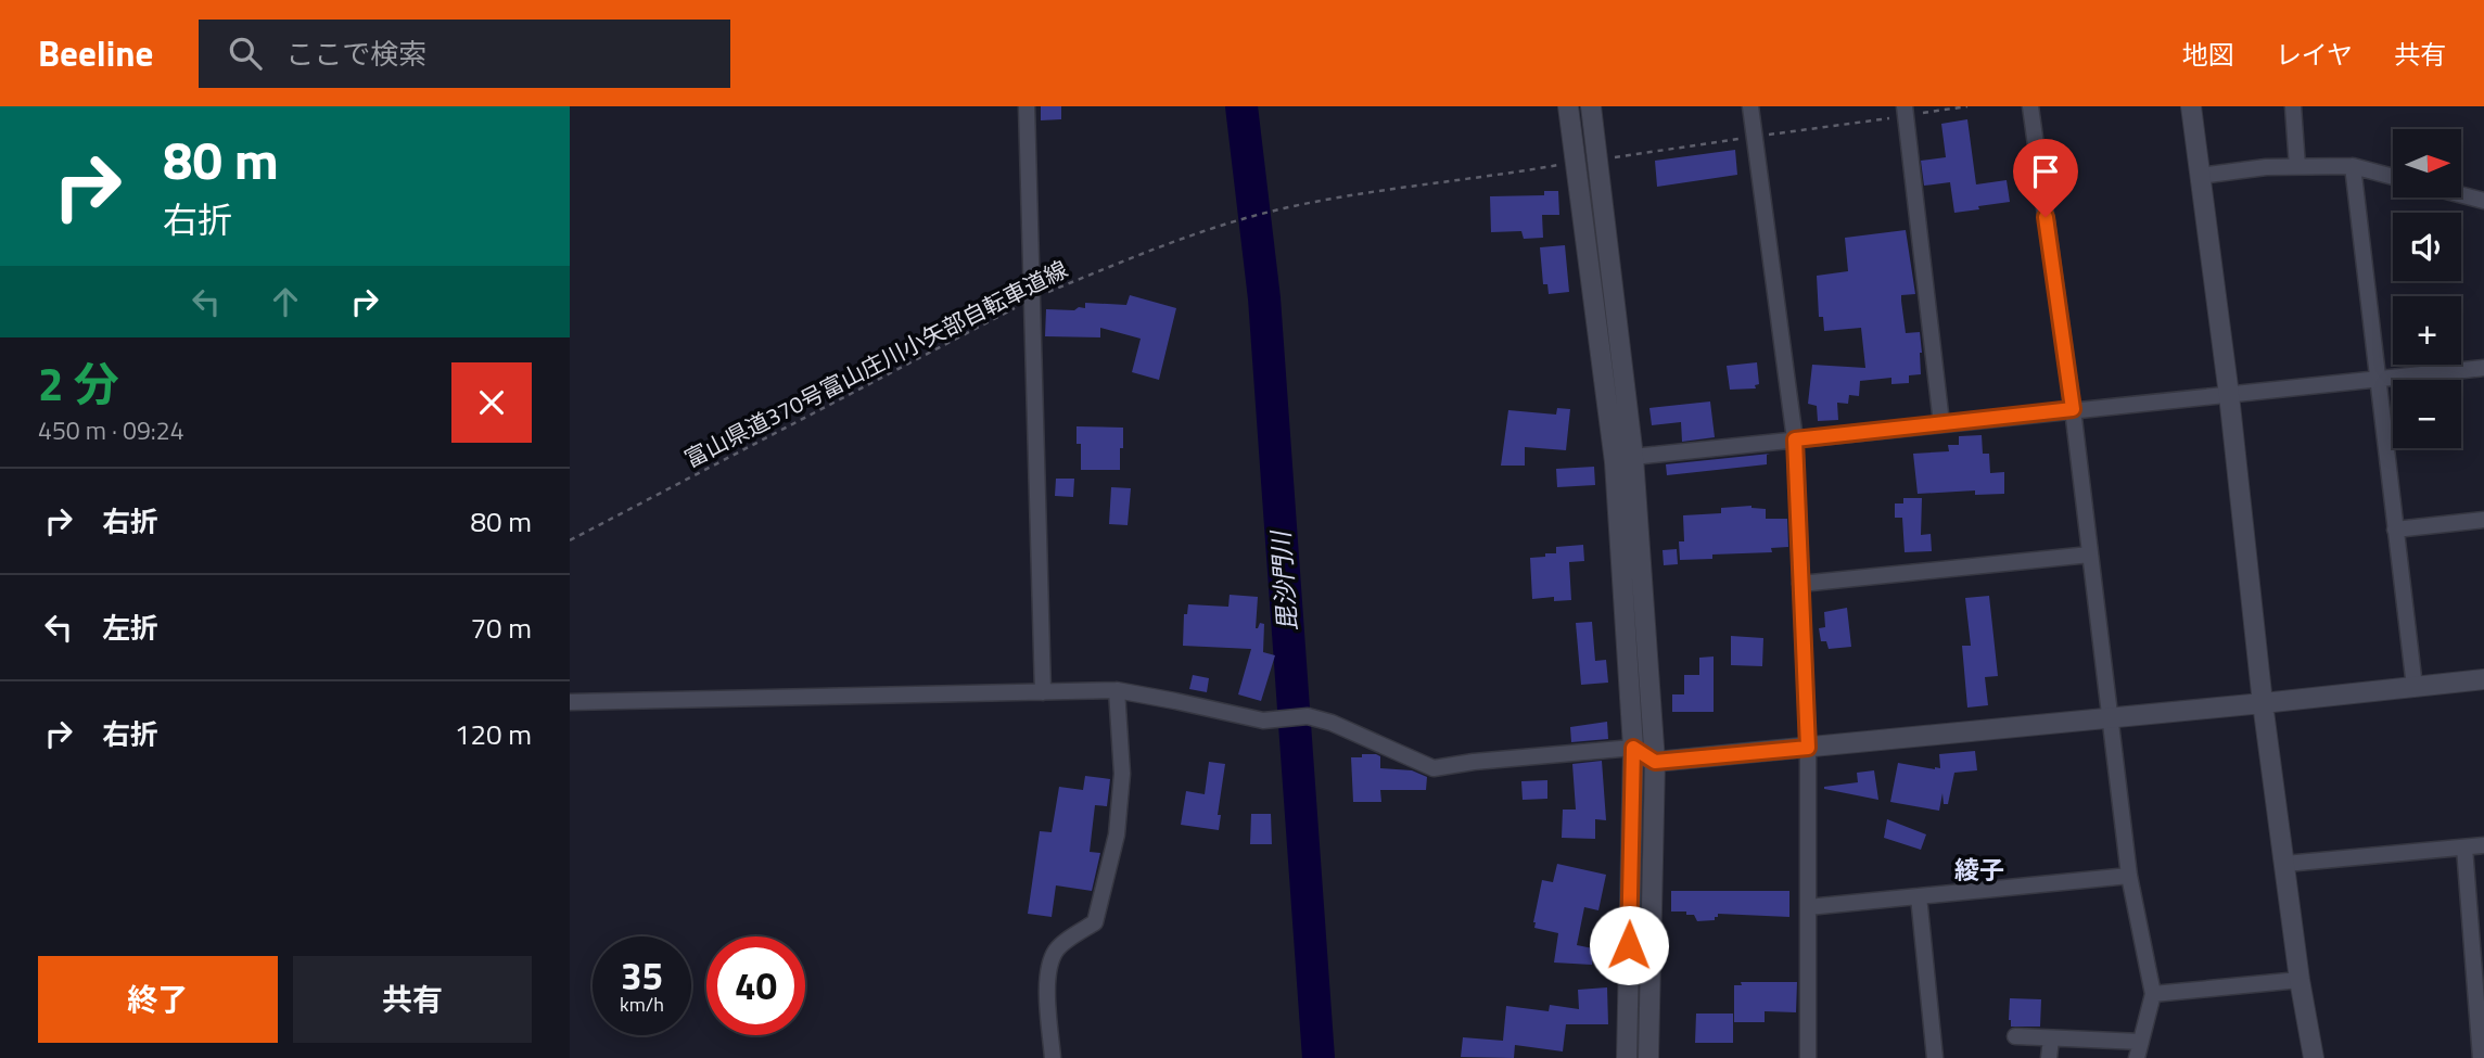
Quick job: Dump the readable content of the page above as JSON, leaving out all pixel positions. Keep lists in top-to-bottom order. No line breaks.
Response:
{"streets":{"path":["富山県道370号富山庄川小矢部自転車道線"]},"districts":["綾子"],"water":["毘沙門川"],"north":"right","page":{"header":"Beeline","search":"ここで検索","nav":["地図","レイヤ","共有"],"turn":["80 m","右折"],"map_buttons":["+","−"],"heading":["2 分","450 m · 09:24"],"list":[{"name":"右折","value":"80 m"},{"name":"左折","value":"70 m"},{"name":"右折","value":"120 m"}],"speed":"35 km/h","limit":"40","buttons":["終了","共有"]}}
